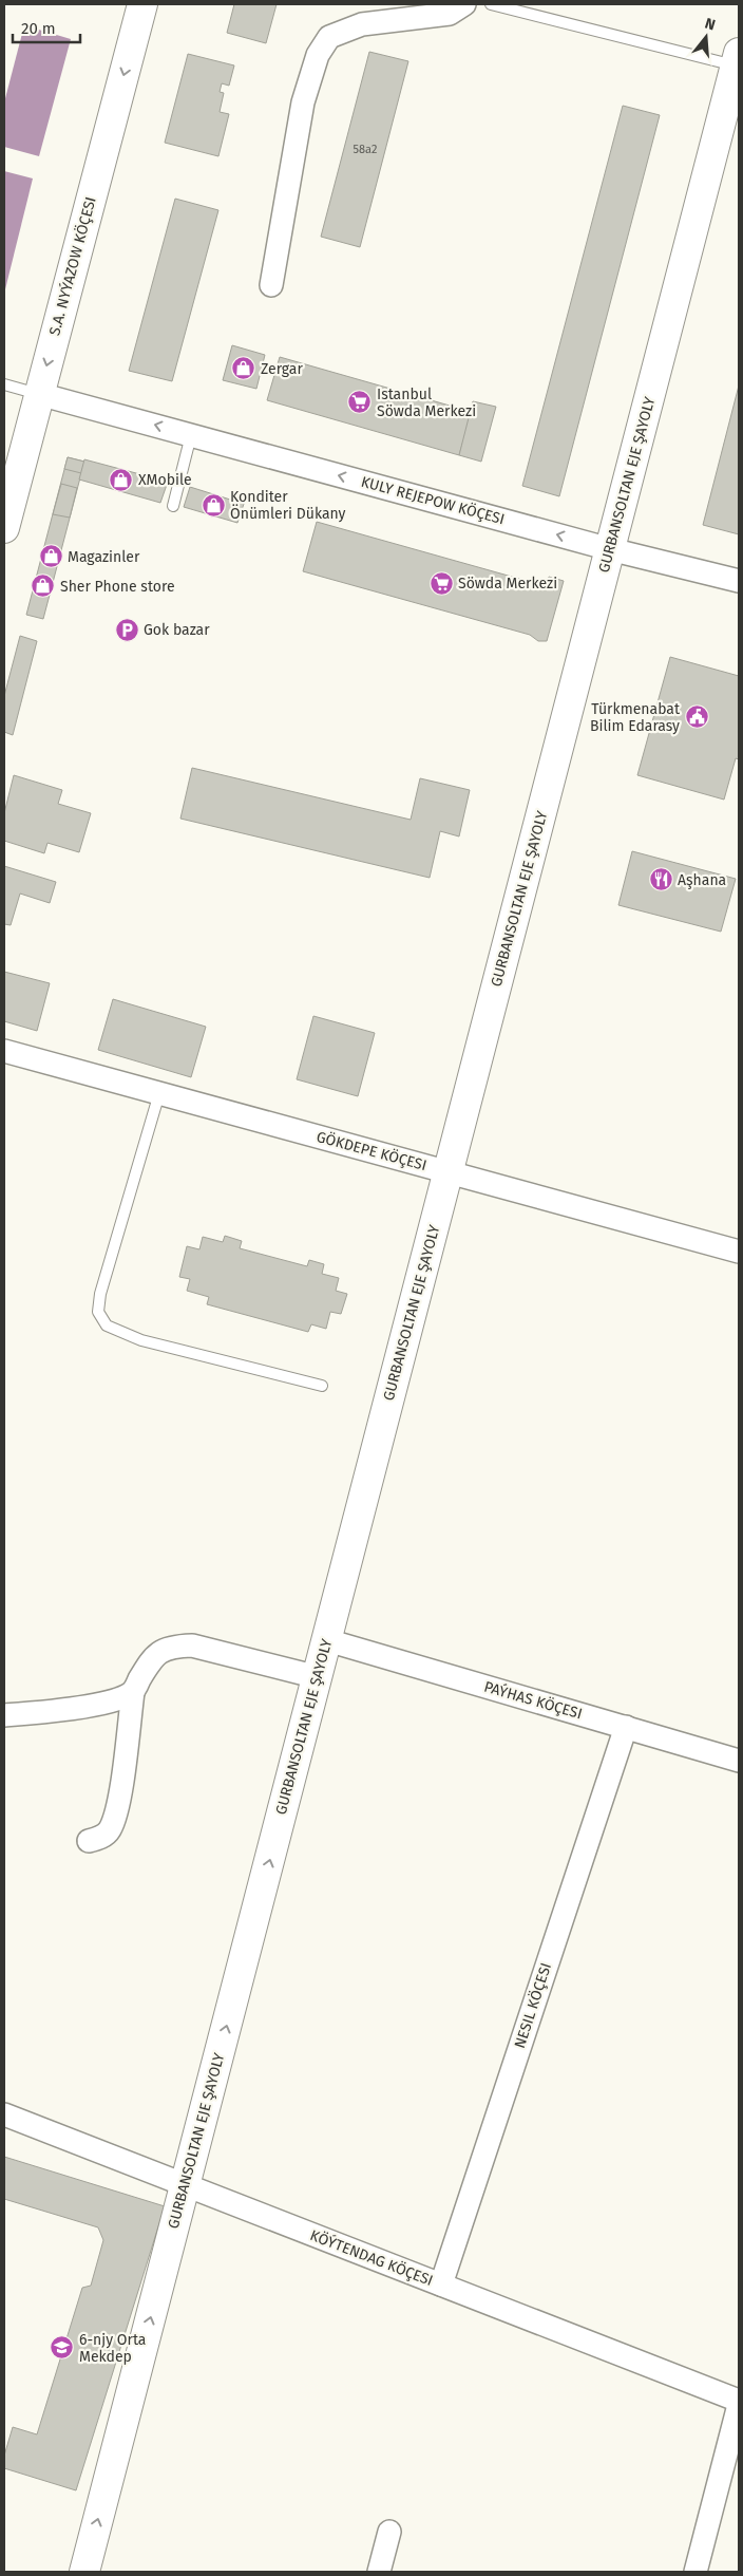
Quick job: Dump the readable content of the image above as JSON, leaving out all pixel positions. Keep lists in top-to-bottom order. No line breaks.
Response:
{"streets":{"main road":["S.A. NYÝAZOW KÖÇESI","GURBANSOLTAN EJE ŞAYOLY"],"street":["KULY REJEPOW KÖÇESI","GÖKDEPE KÖÇESI","PAÝHAS KÖÇESI","NESIL KÖÇESI","KÖÝTENDAG KÖÇESI"]},"crossings":[["S.A. NYÝAZOW KÖÇESI","KULY REJEPOW KÖÇESI"],["GURBANSOLTAN EJE ŞAYOLY","KULY REJEPOW KÖÇESI"],["GURBANSOLTAN EJE ŞAYOLY","GÖKDEPE KÖÇESI"],["GURBANSOLTAN EJE ŞAYOLY","PAÝHAS KÖÇESI"],["GURBANSOLTAN EJE ŞAYOLY","KÖÝTENDAG KÖÇESI"],["PAÝHAS KÖÇESI","NESIL KÖÇESI"],["NESIL KÖÇESI","KÖÝTENDAG KÖÇESI"]],"one_way":["S.A. NYÝAZOW KÖÇESI","GURBANSOLTAN EJE ŞAYOLY","KULY REJEPOW KÖÇESI"],"places":{"shop":["Zergar","XMobile","Konditer Önümleri Dükany","Magazinler","Sher Phone store"],"supermarket":["Istanbul Söwda Merkezi","Söwda Merkezi"],"parking":["Gok bazar"],"public building":["Türkmenabat Bilim Edarasy"],"restaurant":["Aşhana"],"school or university":["6-njy Orta Mekdep"]},"house_numbers":["58а2"],"scale_bar":"20 m","north":"top"}
